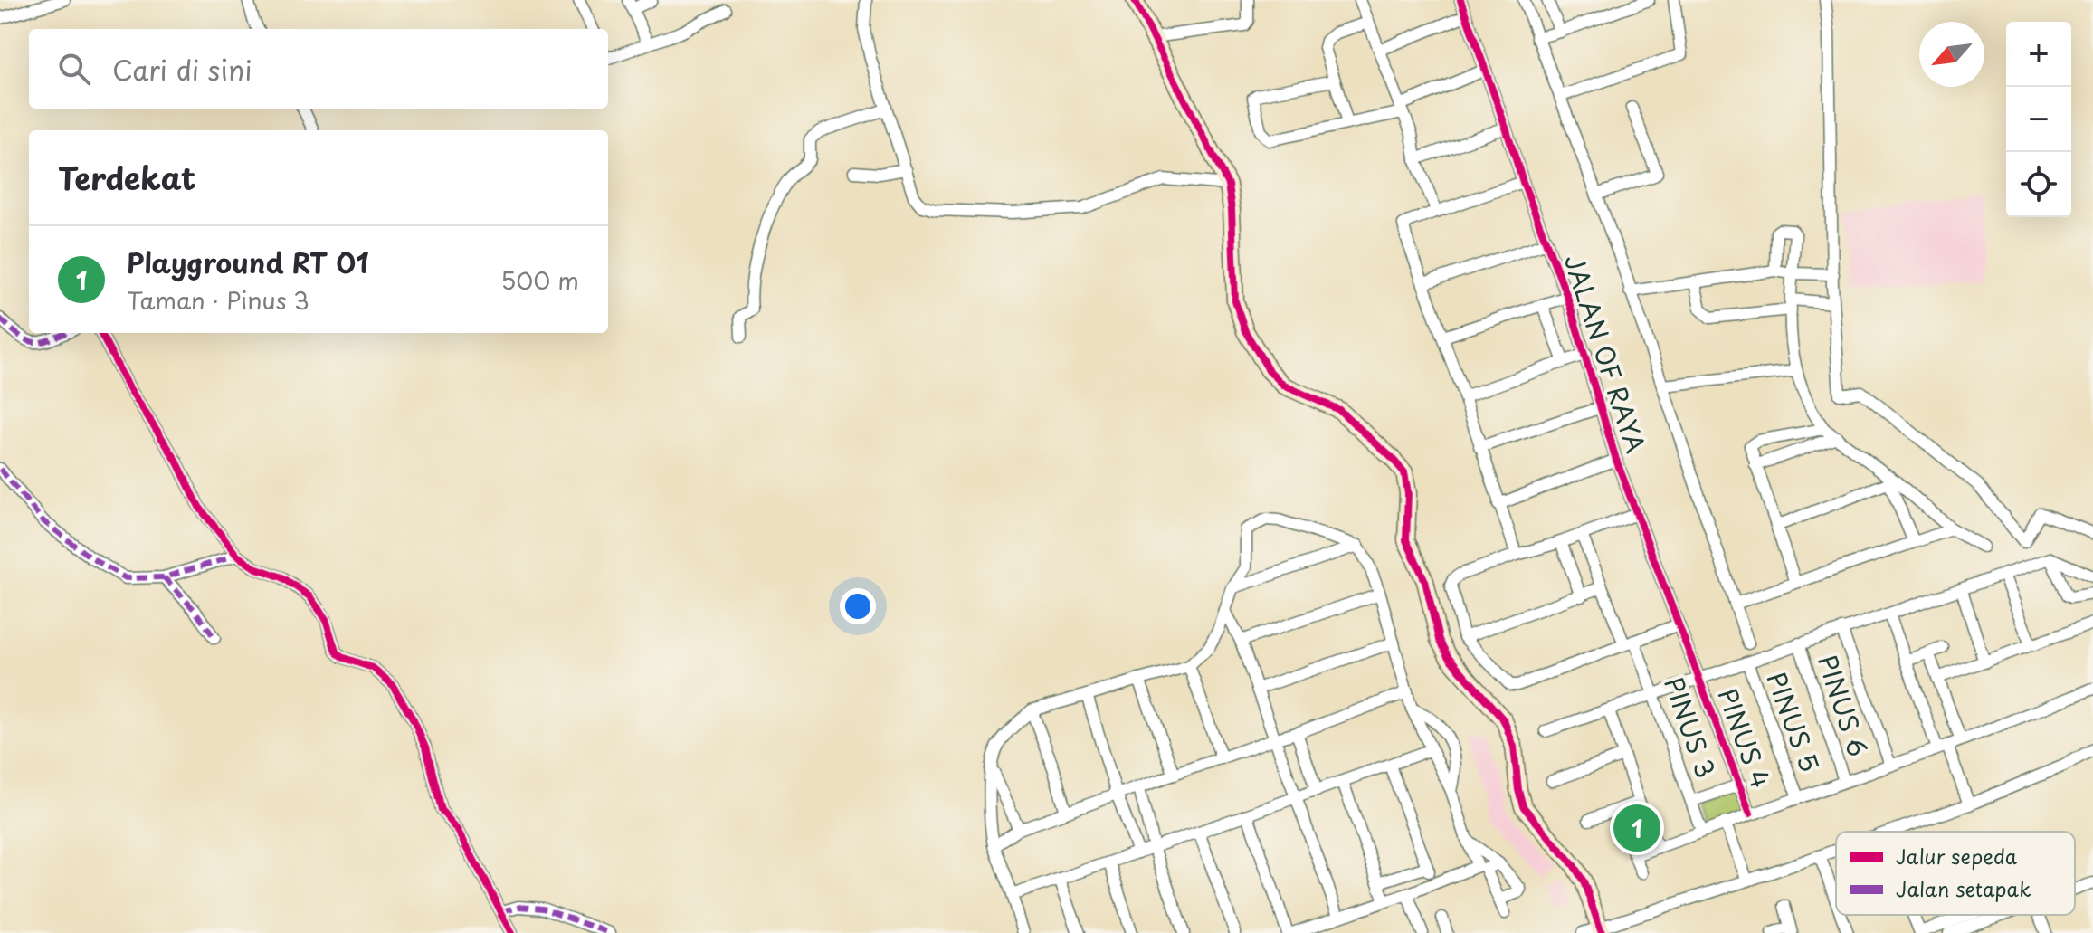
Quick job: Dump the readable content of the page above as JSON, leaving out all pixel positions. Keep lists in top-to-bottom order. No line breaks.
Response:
{"streets":{"street":["JALAN OF RAYA","PINUS 6","PINUS 5","PINUS 3","PINUS 4"]},"crossings":[["JALAN OF RAYA","PINUS 4"]],"legend":["Jalur sepeda","Jalan setapak"],"north":"bottom left","page":{"map_buttons":["+","−"],"search":"Cari di sini","heading":"Terdekat","list":[{"mark":"1","name":"Playground RT 01","note":"Taman · Pinus 3","value":"500 m"}],"pins":"1"}}
